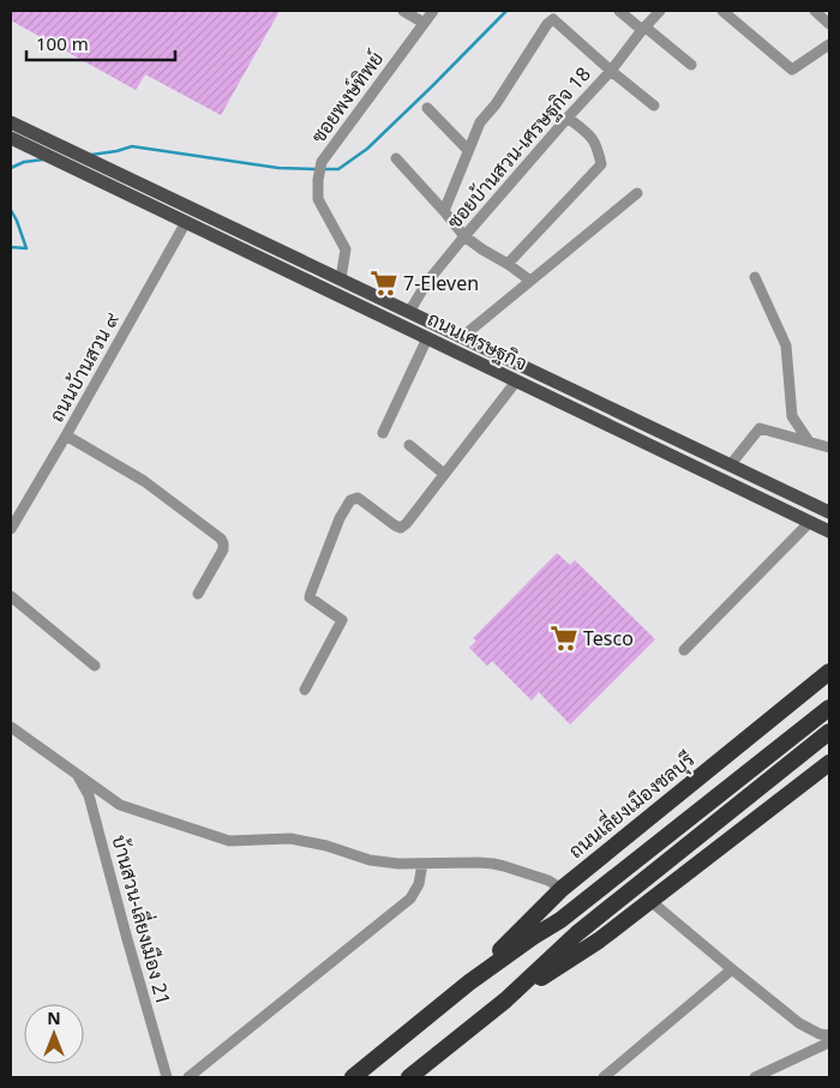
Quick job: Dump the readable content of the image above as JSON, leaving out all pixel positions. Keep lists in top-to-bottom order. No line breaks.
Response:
{"streets":{"highway":["ถนนเลี่ยงเมืองชลบุรี"],"main road":["ถนนเศรษฐกิจ"],"street":["ซอยพงษ์ทิพย์","ซอยบ้านสวน-เศรษฐกิจ 18","ถนนบ้านสวน ๙","บ้านสวน-เลี่ยงเมือง 21"]},"crossings":[["ซอยพงษ์ทิพย์","ถนนเศรษฐกิจ"],["ซอยบ้านสวน-เศรษฐกิจ 18","ถนนเศรษฐกิจ"],["ถนนเศรษฐกิจ","ถนนบ้านสวน ๙"]],"places":{"supermarket":["7-Eleven","Tesco"]},"scale_bar":"100 m","north":"top"}
